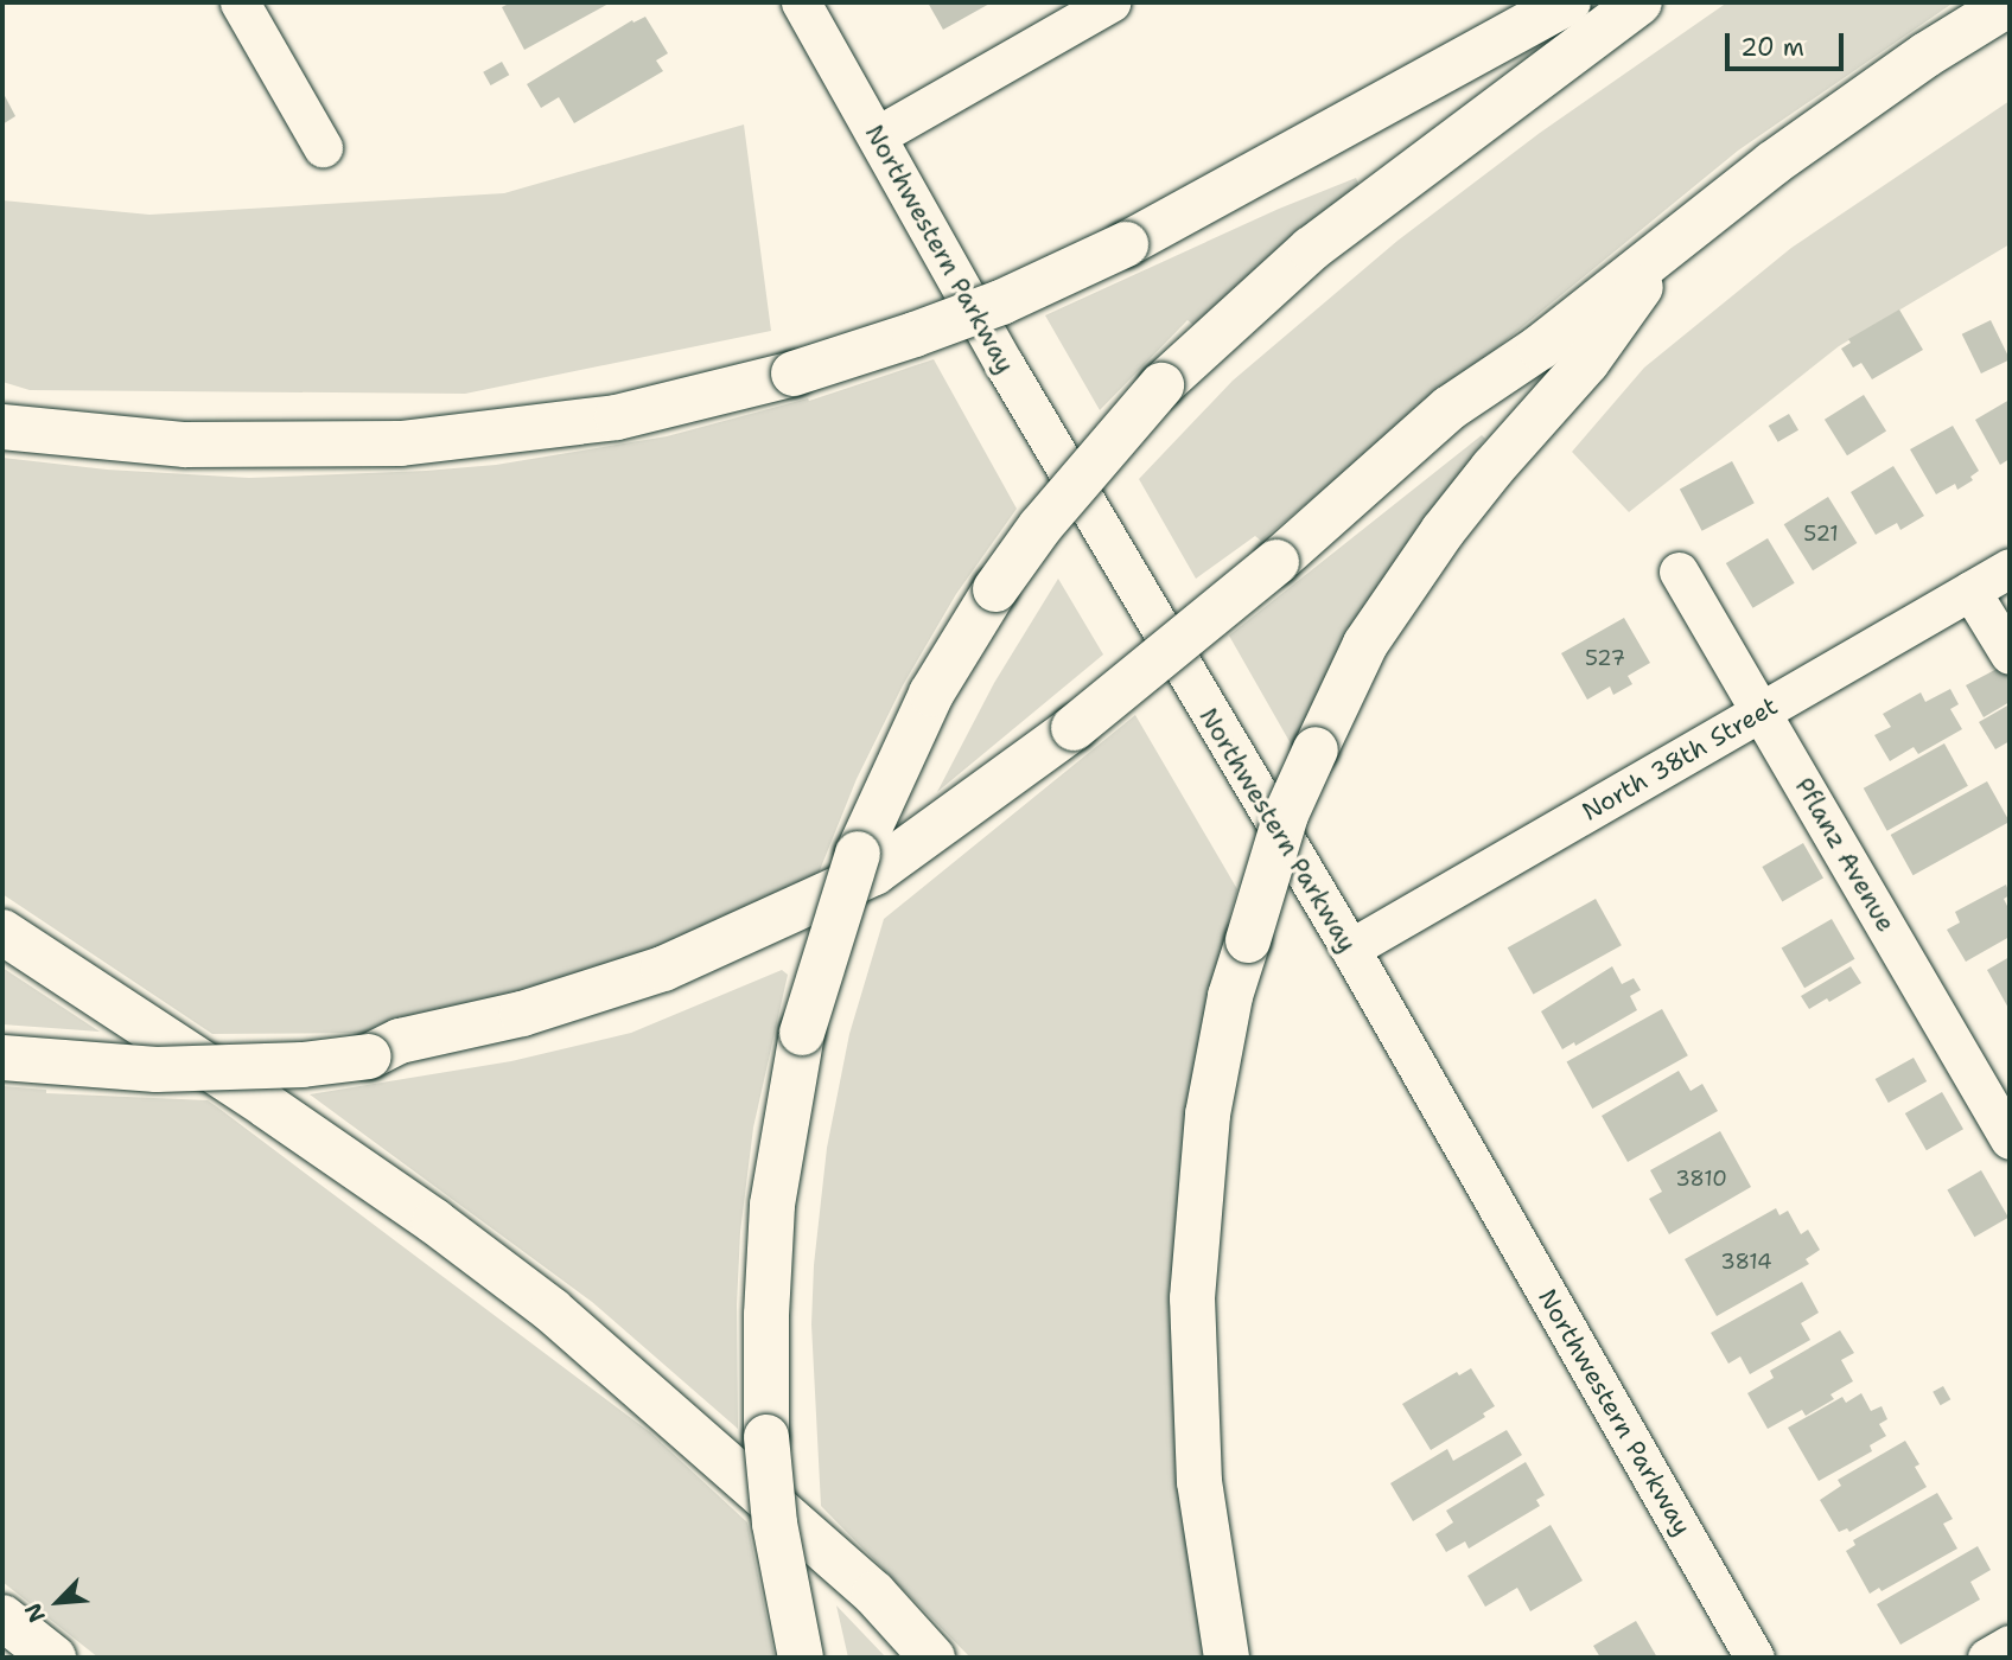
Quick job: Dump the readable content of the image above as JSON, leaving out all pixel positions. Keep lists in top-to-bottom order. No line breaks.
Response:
{"streets":{"street":["Northwestern Parkway","North 38th Street","Pflanz Avenue"]},"crossings":[["Northwestern Parkway","North 38th Street"],["North 38th Street","Pflanz Avenue"]],"house_numbers":["521","527","3810","3814"],"scale_bar":"20 m","north":"bottom left"}
